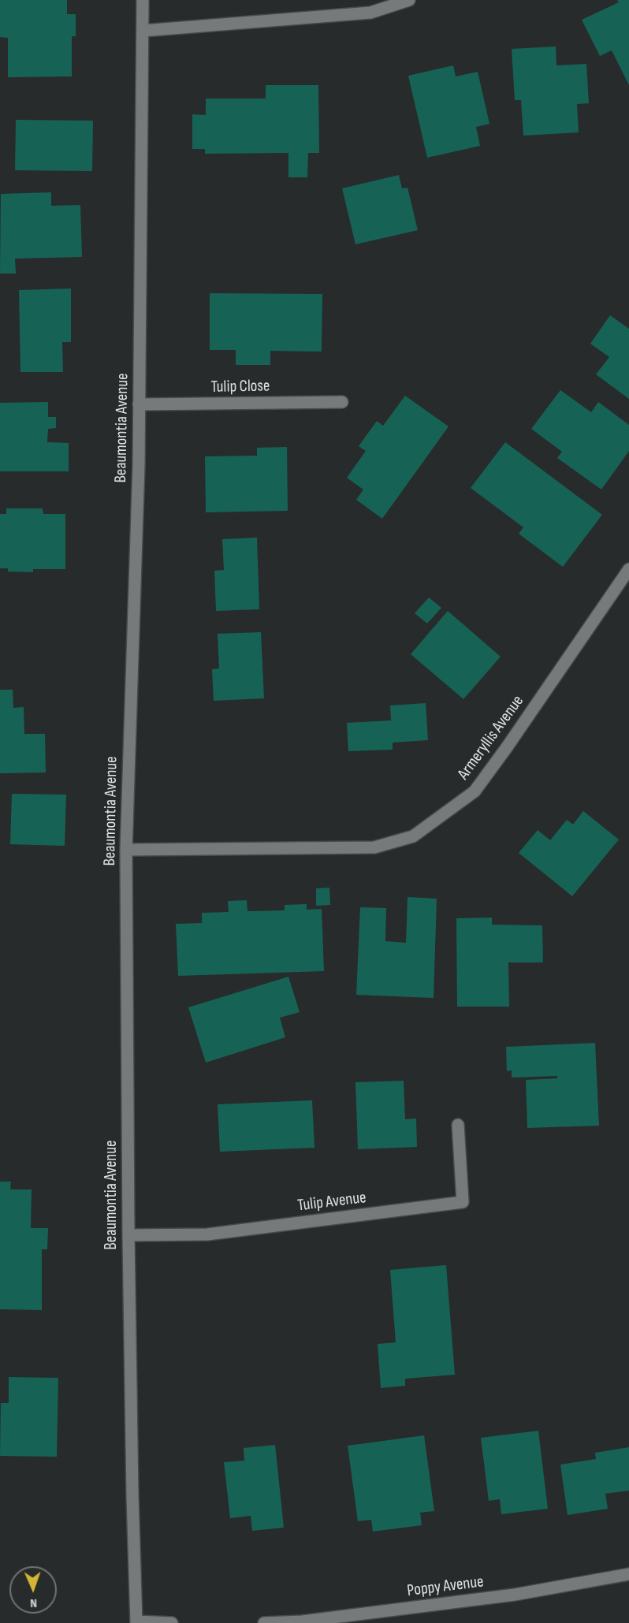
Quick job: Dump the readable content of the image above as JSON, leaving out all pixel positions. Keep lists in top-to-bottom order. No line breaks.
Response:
{"streets":{"street":["Tulip Close","Beaumontia Avenue","Armeryllis Avenue","Tulip Avenue","Poppy Avenue"]},"crossings":[["Tulip Close","Beaumontia Avenue"],["Beaumontia Avenue","Armeryllis Avenue"],["Beaumontia Avenue","Tulip Avenue"]],"north":"bottom"}
